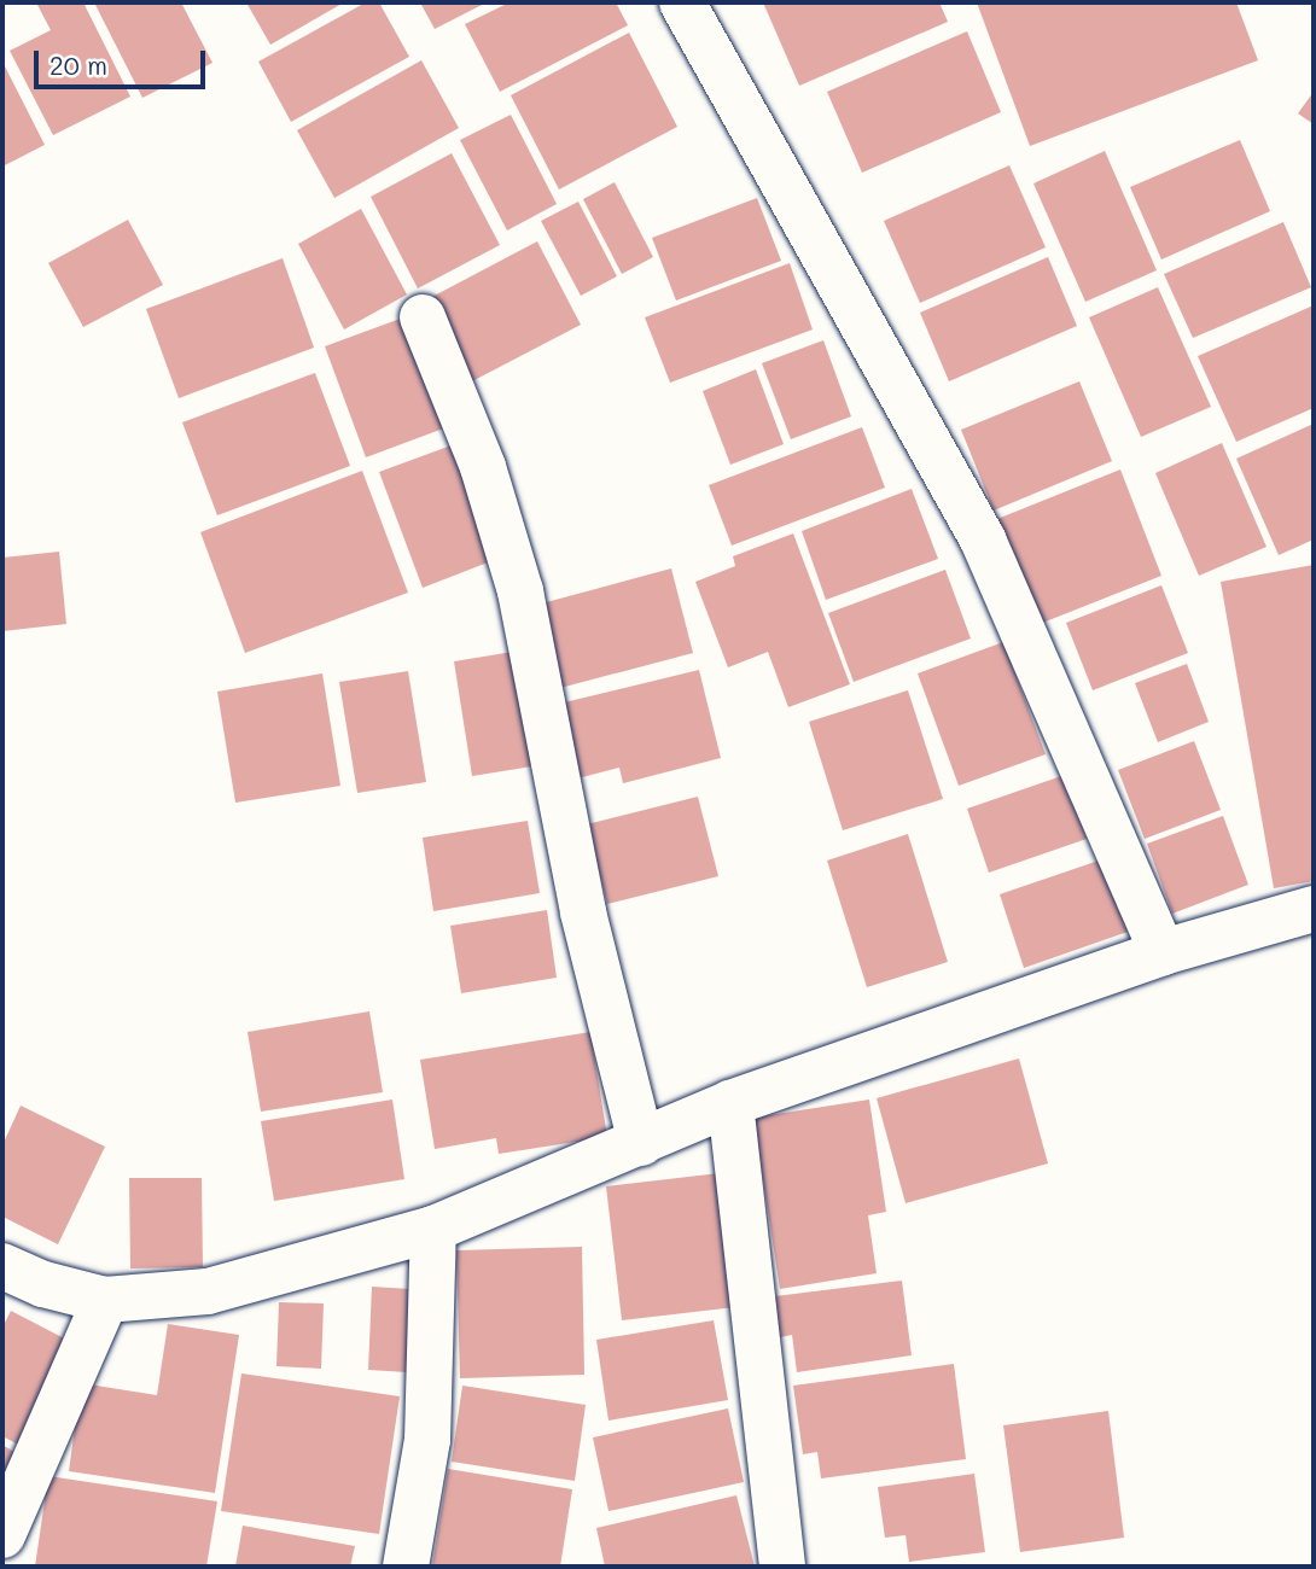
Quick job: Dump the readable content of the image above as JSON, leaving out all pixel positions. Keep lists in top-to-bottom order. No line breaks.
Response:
{"scale_bar":"20 m"}
